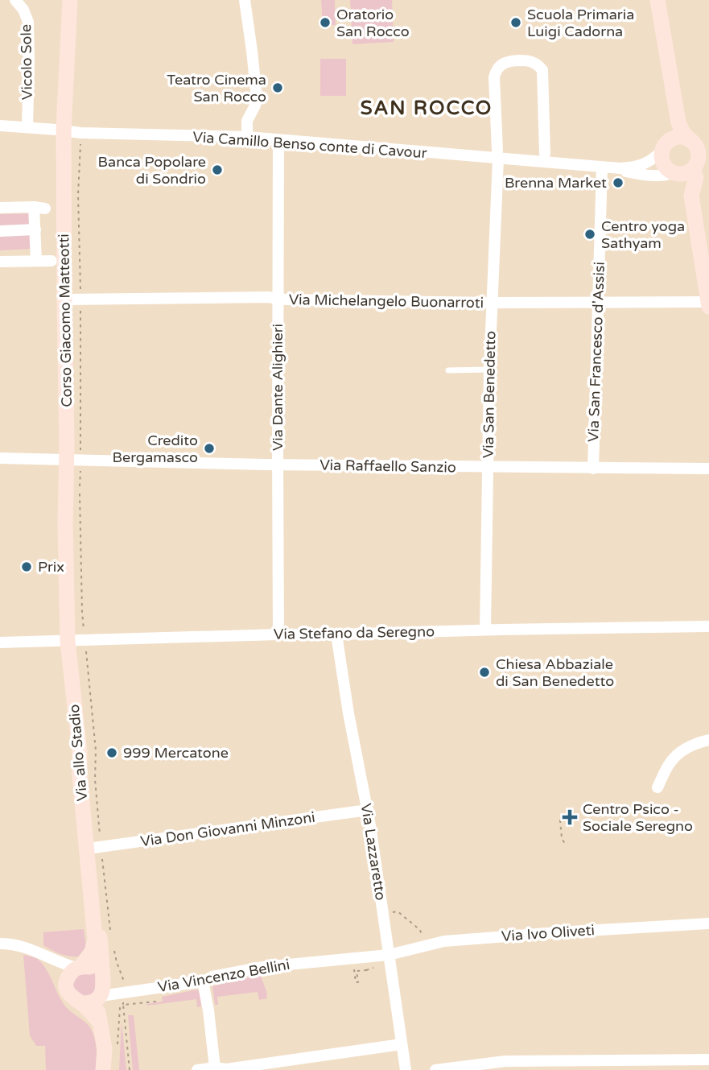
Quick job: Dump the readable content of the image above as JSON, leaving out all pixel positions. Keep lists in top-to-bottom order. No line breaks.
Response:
{"streets":{"main road":["Corso Giacomo Matteotti","Via allo Stadio"],"street":["Vicolo Sole","Via Camillo Benso conte di Cavour","Via Michelangelo Buonarroti","Via San Francesco d'Assisi","Via Dante Alighieri","Via San Benedetto","Via Raffaello Sanzio","Via Stefano da Seregno","Via Don Giovanni Minzoni","Via Lazzaretto","Via Ivo Oliveti","Via Vincenzo Bellini"]},"crossings":[["Vicolo Sole","Via Camillo Benso conte di Cavour"],["Via Camillo Benso conte di Cavour","Corso Giacomo Matteotti"],["Via Camillo Benso conte di Cavour","Via San Francesco d'Assisi"],["Via Camillo Benso conte di Cavour","Via Dante Alighieri"],["Via Camillo Benso conte di Cavour","Via San Benedetto"],["Via Michelangelo Buonarroti","Corso Giacomo Matteotti"],["Via Michelangelo Buonarroti","Via San Francesco d'Assisi"],["Via Michelangelo Buonarroti","Via Dante Alighieri"],["Via Michelangelo Buonarroti","Via San Benedetto"],["Corso Giacomo Matteotti","Via Raffaello Sanzio"],["Corso Giacomo Matteotti","Via Stefano da Seregno"],["Corso Giacomo Matteotti","Via allo Stadio"],["Via San Francesco d'Assisi","Via Raffaello Sanzio"],["Via Dante Alighieri","Via Raffaello Sanzio"],["Via Dante Alighieri","Via Stefano da Seregno"],["Via San Benedetto","Via Raffaello Sanzio"],["Via San Benedetto","Via Stefano da Seregno"],["Via Stefano da Seregno","Via allo Stadio"],["Via Stefano da Seregno","Via Lazzaretto"],["Via allo Stadio","Via Don Giovanni Minzoni"],["Via allo Stadio","Via Vincenzo Bellini"],["Via Don Giovanni Minzoni","Via Lazzaretto"],["Via Lazzaretto","Via Ivo Oliveti"],["Via Lazzaretto","Via Vincenzo Bellini"],["Via Ivo Oliveti","Via Vincenzo Bellini"]],"districts":["SAN ROCCO"],"places":{"other":["Oratorio San Rocco","Scuola Primaria Luigi Cadorna","Teatro Cinema San Rocco","Banca Popolare di Sondrio","Brenna Market","Centro yoga Sathyam","Credito Bergamasco","Prix","Chiesa Abbaziale di San Benedetto","999 Mercatone"],"health":["Centro Psico - Sociale Seregno"]}}
